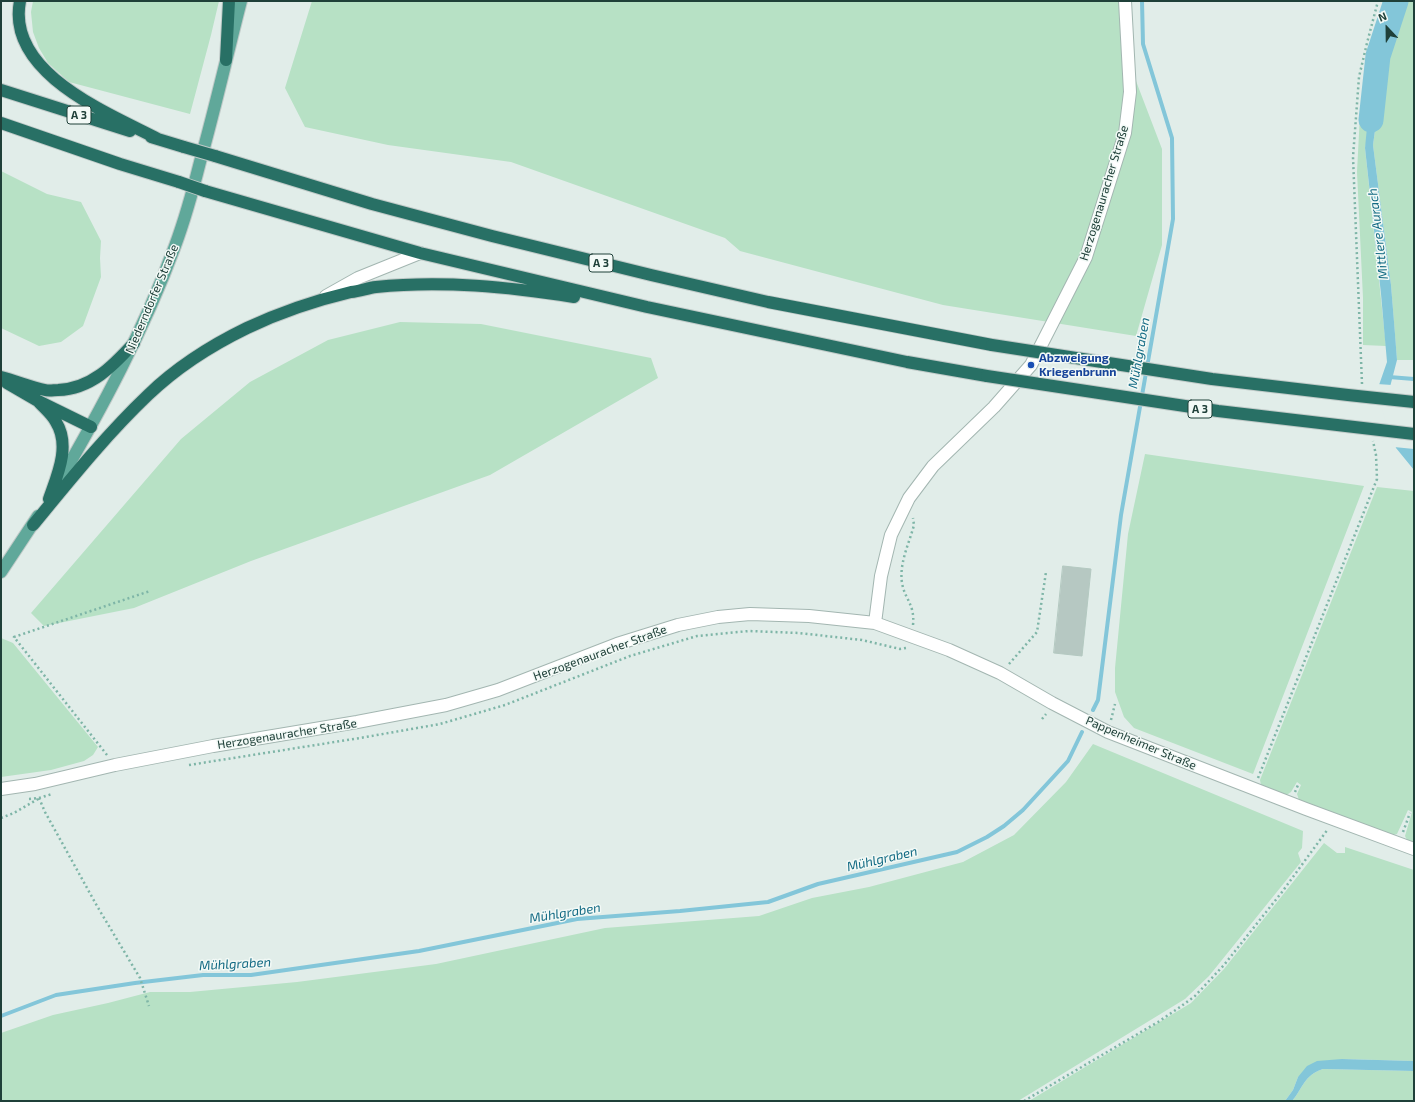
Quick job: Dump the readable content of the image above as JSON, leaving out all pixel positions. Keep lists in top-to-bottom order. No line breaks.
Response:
{"streets":{"highway":["A 3"],"main road":["Niederndorfer Straße"],"street":["Herzogenauracher Straße","Pappenheimer Straße"]},"crossings":[["Herzogenauracher Straße","Pappenheimer Straße"]],"water":["Mittlere Aurach","Mühlgraben"],"places":["Abzweigung Kriegenbrunn"],"north":"top"}
